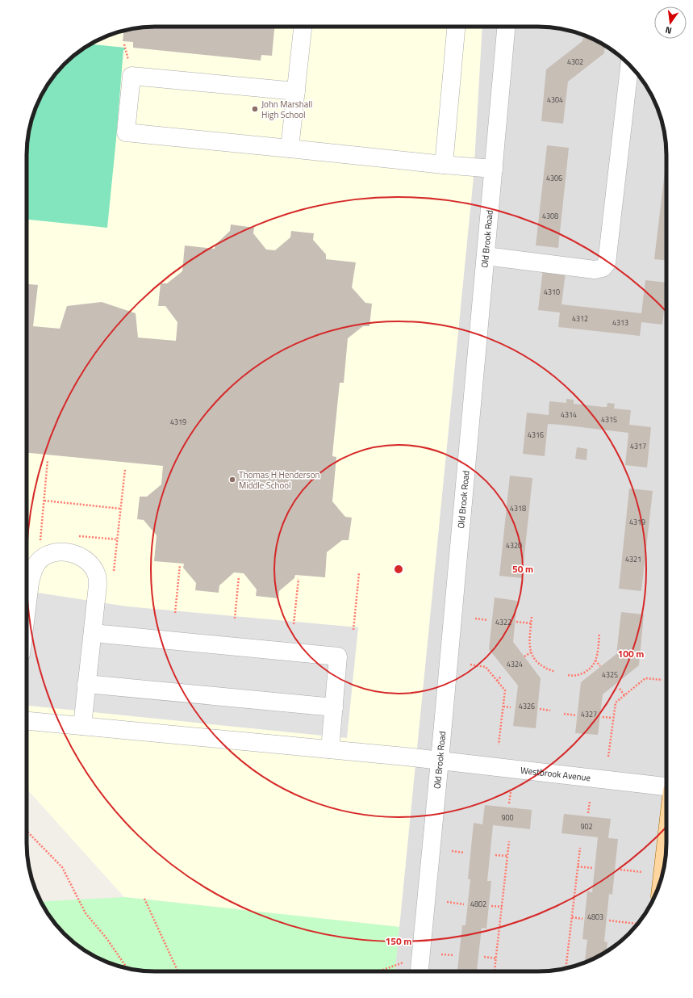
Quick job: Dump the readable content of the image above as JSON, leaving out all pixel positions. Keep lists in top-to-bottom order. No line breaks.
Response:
{"streets":{"street":["Old Brook Road","Westbrook Avenue"]},"crossings":[["Old Brook Road","Westbrook Avenue"]],"places":["John Marshall High School","Thomas H Henderson Middle School"],"house_numbers":["4302","4304","4306","4308","4310","4312","4313","4314","4315","4319","4316","4317","4318","4319","4320","4321","4322","4324","4325","4326","4327","900","902","4802","4803"],"north":"bottom","rings":["50 m","100 m","150 m"]}
